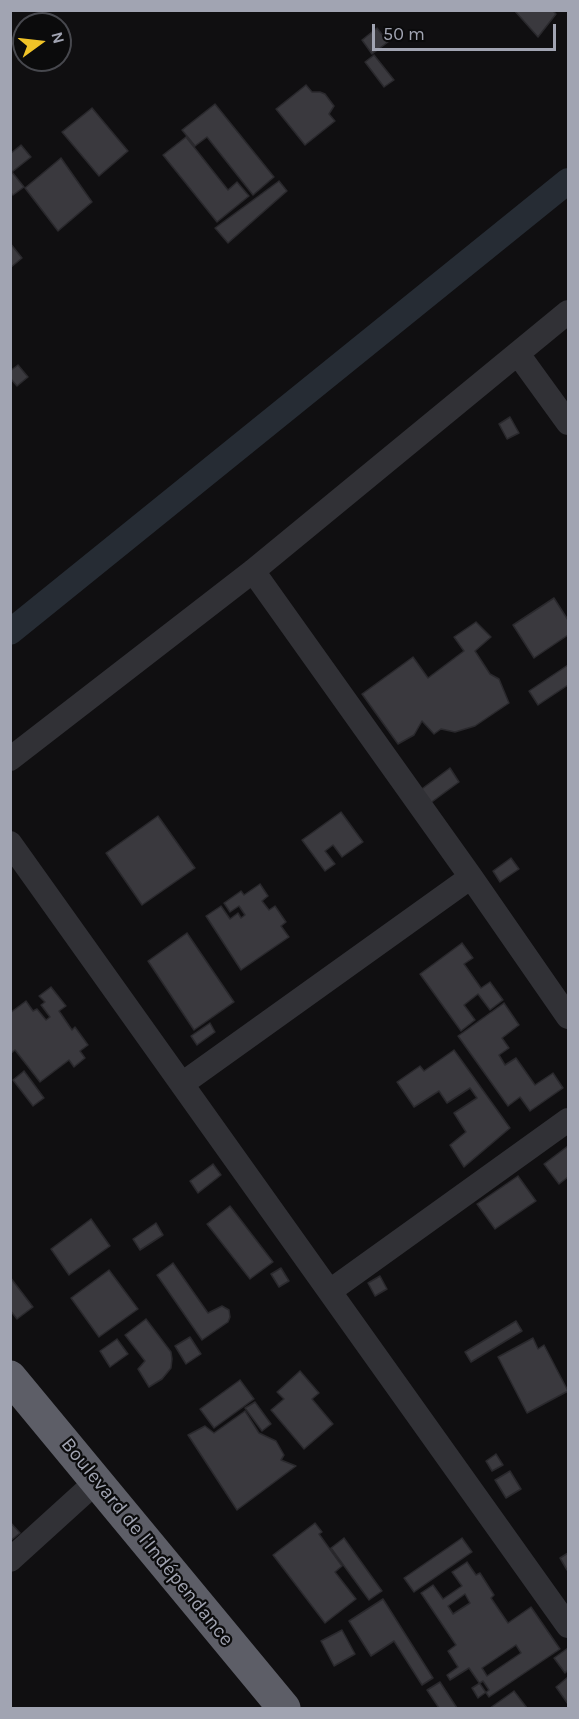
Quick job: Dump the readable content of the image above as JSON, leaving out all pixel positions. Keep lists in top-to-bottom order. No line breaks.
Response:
{"streets":{"highway":["Boulevard de l'Indépendance"]},"scale_bar":"50 m","north":"right"}
